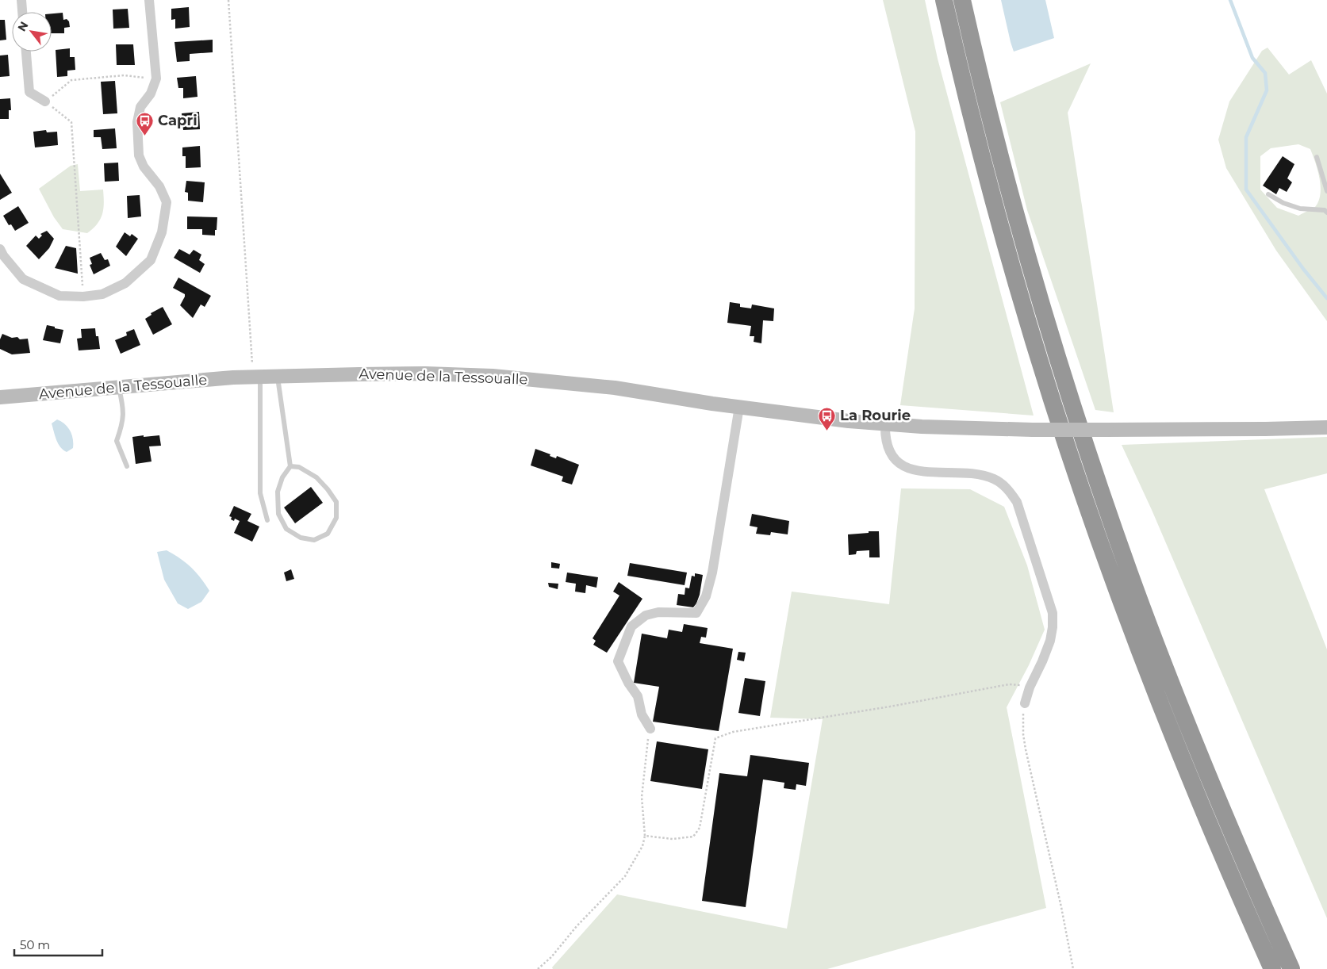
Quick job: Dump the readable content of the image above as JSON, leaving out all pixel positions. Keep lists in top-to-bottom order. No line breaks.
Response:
{"streets":{"main road":["Avenue de la Tessoualle"]},"places":{"bus stop":["Capri","La Rourie"]},"scale_bar":"50 m","north":"top left"}
